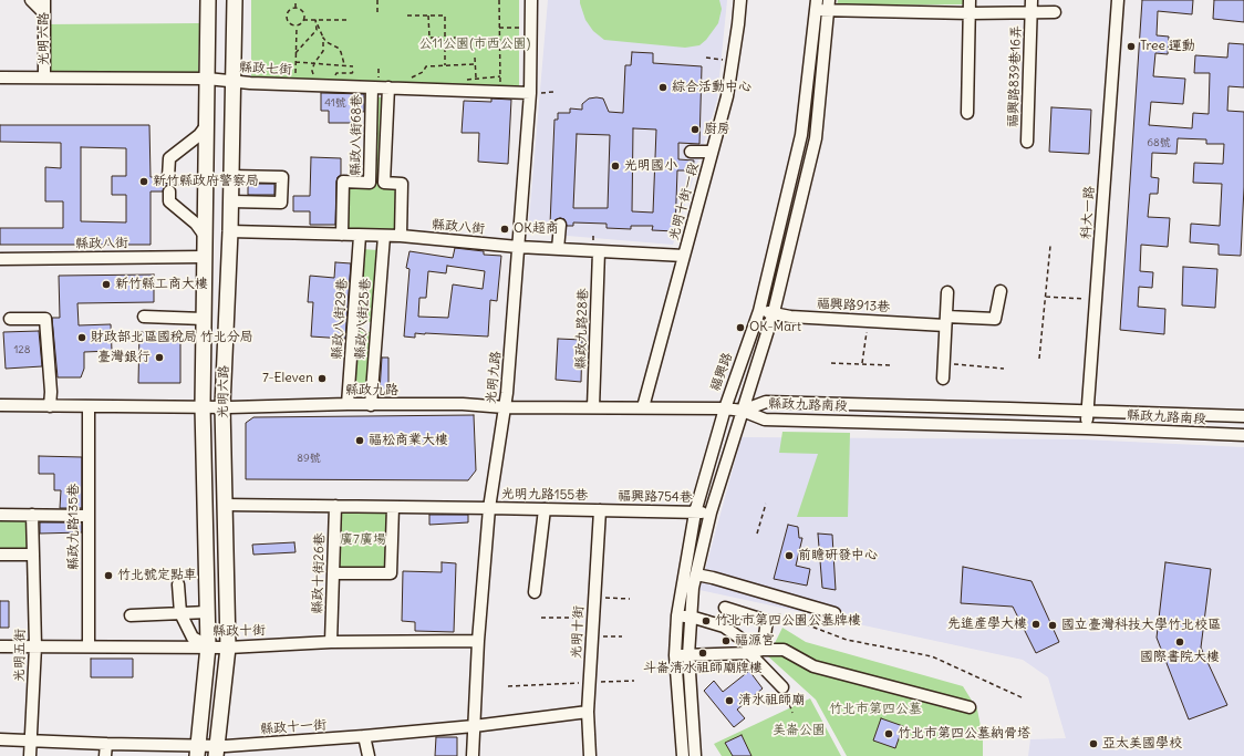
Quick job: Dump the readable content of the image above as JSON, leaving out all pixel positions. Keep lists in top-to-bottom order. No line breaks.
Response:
{"streets":{"main road":["光明六路"],"street":["縣政七街","福興路839巷16弄","縣政八街68巷","光明十街一段","科大一路","縣政八街","福興路913巷","縣政八街29巷","縣政八街25巷","縣政九路28巷","福興路","光明九路","縣政九路","縣政九路南段","光明九路155巷","福興路754巷","縣政九路135巷","縣政十街26巷","縣政十街","光明十街","光明五街","縣政十一街"]},"crossings":[["光明六路","縣政七街"],["光明六路","縣政八街"],["光明六路","縣政九路"],["光明六路","光明九路155巷"],["光明六路","縣政十街"],["光明六路","縣政十一街"],["縣政七街","縣政八街68巷"],["縣政七街","光明九路"],["縣政八街68巷","縣政八街"],["光明十街一段","縣政八街"],["光明十街一段","縣政九路"],["科大一路","縣政九路南段"],["縣政八街","縣政八街29巷"],["縣政八街","縣政八街25巷"],["縣政八街","縣政九路28巷"],["縣政八街","光明九路"],["福興路913巷","福興路"],["縣政八街29巷","縣政九路"],["縣政八街25巷","縣政九路"],["縣政九路28巷","縣政九路"],["福興路","縣政九路"],["福興路","福興路754巷"],["光明九路","縣政九路"],["光明九路","光明九路155巷"],["光明九路","縣政十街"],["光明九路","縣政十一街"],["縣政九路","縣政九路南段"],["縣政九路","縣政九路135巷"],["光明九路155巷","福興路754巷"],["光明九路155巷","縣政十街26巷"],["光明九路155巷","光明十街"],["福興路754巷","光明十街"],["縣政九路135巷","縣政十街"],["縣政十街26巷","縣政十街"],["縣政十街","光明五街"],["光明十街","縣政十一街"],["光明五街","縣政十一街"]],"parks":["公11公園(市西公園)","廣7廣場","竹北市第四公墓","美崙公園"],"places":["Tree 運動","綜合活動中心","廚房","光明國小","新竹縣政府警察局","OK超商","新竹縣工商大樓","OK-Mart","財政部北區國稅局 竹北分局","臺灣銀行","7-Eleven","福松商業大樓","前瞻研發中心","竹北號定點車","竹北市第四公園公墓牌樓","先進產學大樓","國立臺灣科技大學竹北校區","福源宮","國際書院大樓","斗崙清水祖師廟牌樓","清水祖師廟","竹北市第四公墓納骨塔","亞太美國學校"],"house_numbers":["41號","68號","128","89號"]}
